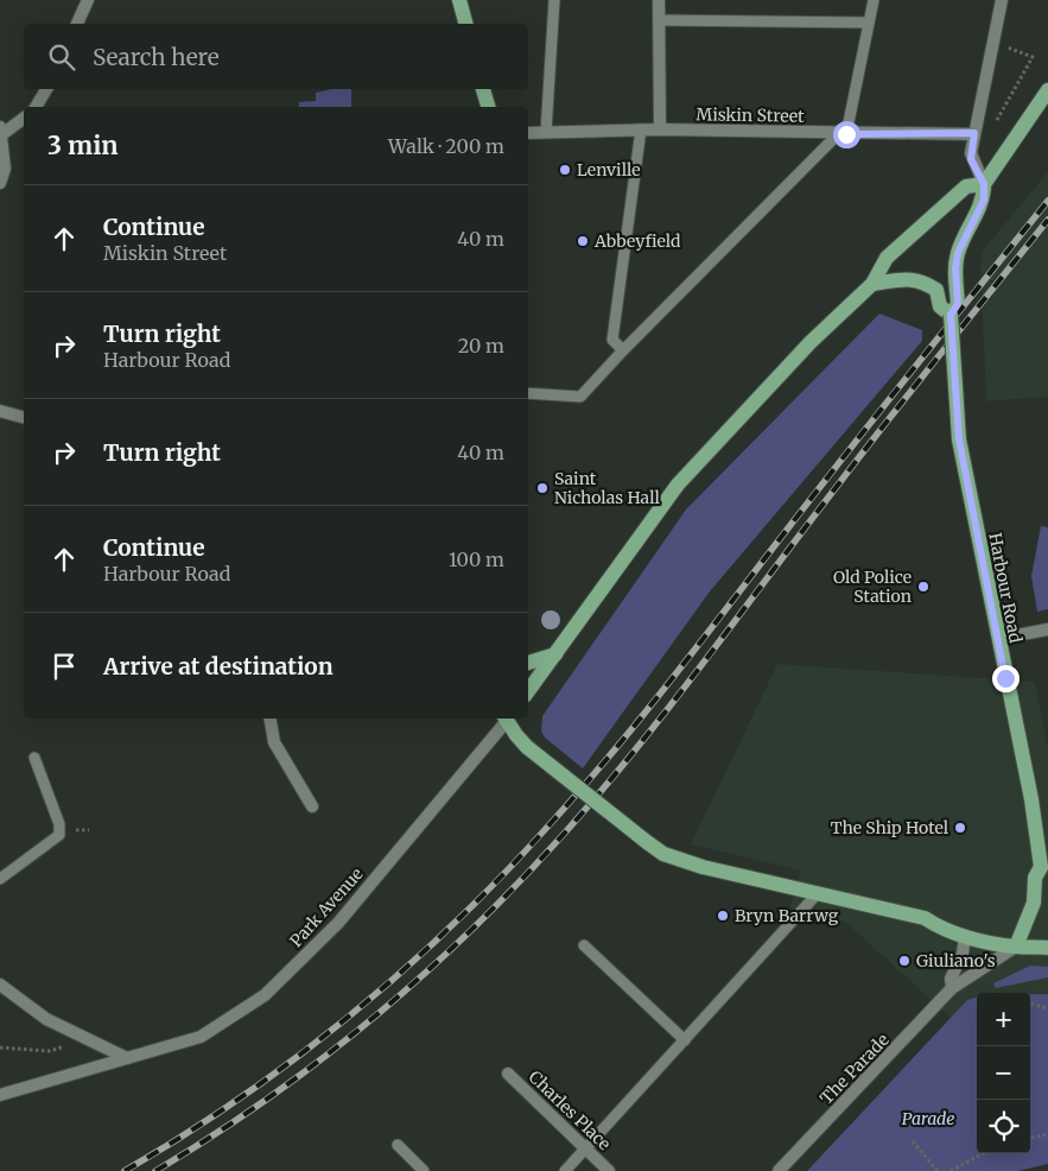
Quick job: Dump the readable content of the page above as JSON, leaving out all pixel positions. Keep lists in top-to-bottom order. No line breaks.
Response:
{"streets":{"main road":["Harbour Road"],"street":["Miskin Street","Park Avenue","The Parade","Charles Place"]},"parks":["Parade"],"places":["Lenville","Abbeyfield","Saint Nicholas Hall","Old Police Station","The Ship Hotel","Bryn Barrwg","Giuliano's"],"page":{"search":"Search here","heading":["3 min","Walk · 200 m"],"list":[["Continue","Miskin Street","40 m"],["Turn right","Harbour Road","20 m"],["Turn right","40 m"],["Continue","Harbour Road","100 m"],"Arrive at destination"],"map_buttons":["+","−"]}}
